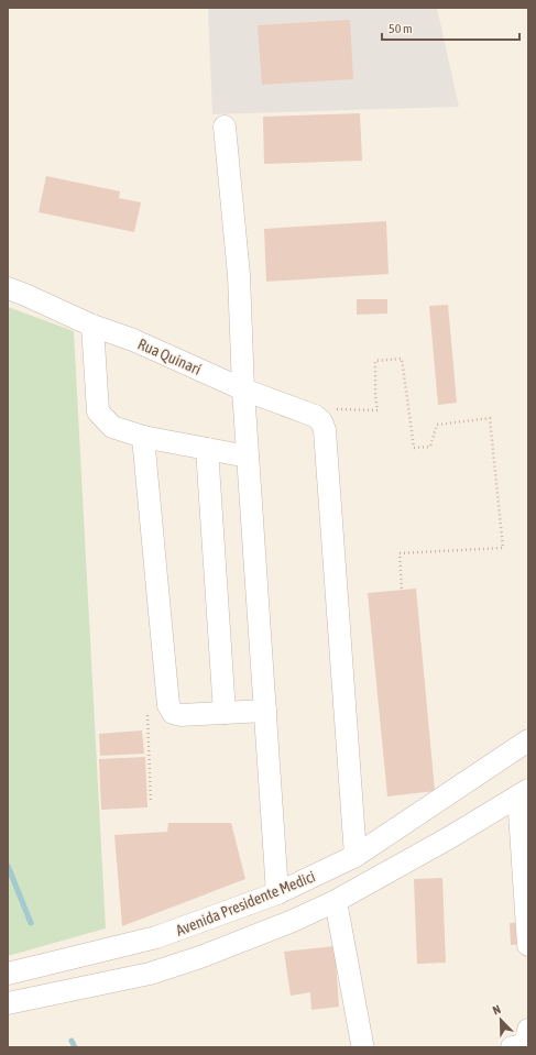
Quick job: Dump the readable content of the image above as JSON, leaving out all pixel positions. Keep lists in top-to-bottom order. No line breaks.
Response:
{"streets":{"street":["Rua Quinarí","Avenida Presidente Medici"]},"scale_bar":"50 m","north":"top left"}
